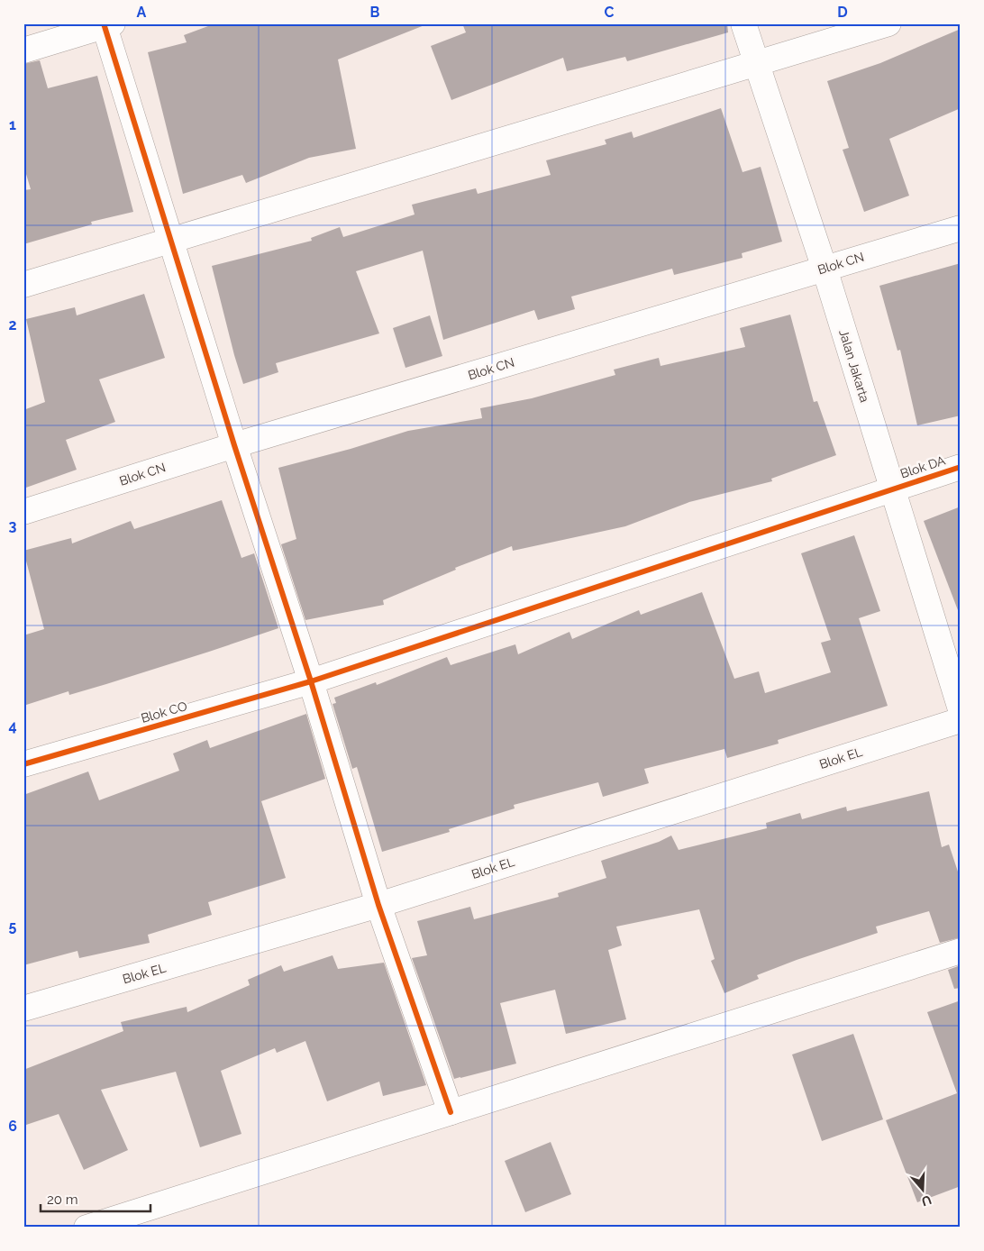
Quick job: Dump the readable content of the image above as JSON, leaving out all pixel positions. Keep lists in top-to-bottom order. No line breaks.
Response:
{"streets":{"street":["Blok CN","Jalan Jakarta","Blok DA","Blok CO","Blok EL"]},"crossings":[["Blok CN","Jalan Jakarta"],["Jalan Jakarta","Blok DA"],["Blok DA","Blok CO"]],"scale_bar":"20 m","north":"bottom","grid":{"columns":["A","B","C","D"],"rows":["1","2","3","4","5","6"]}}
